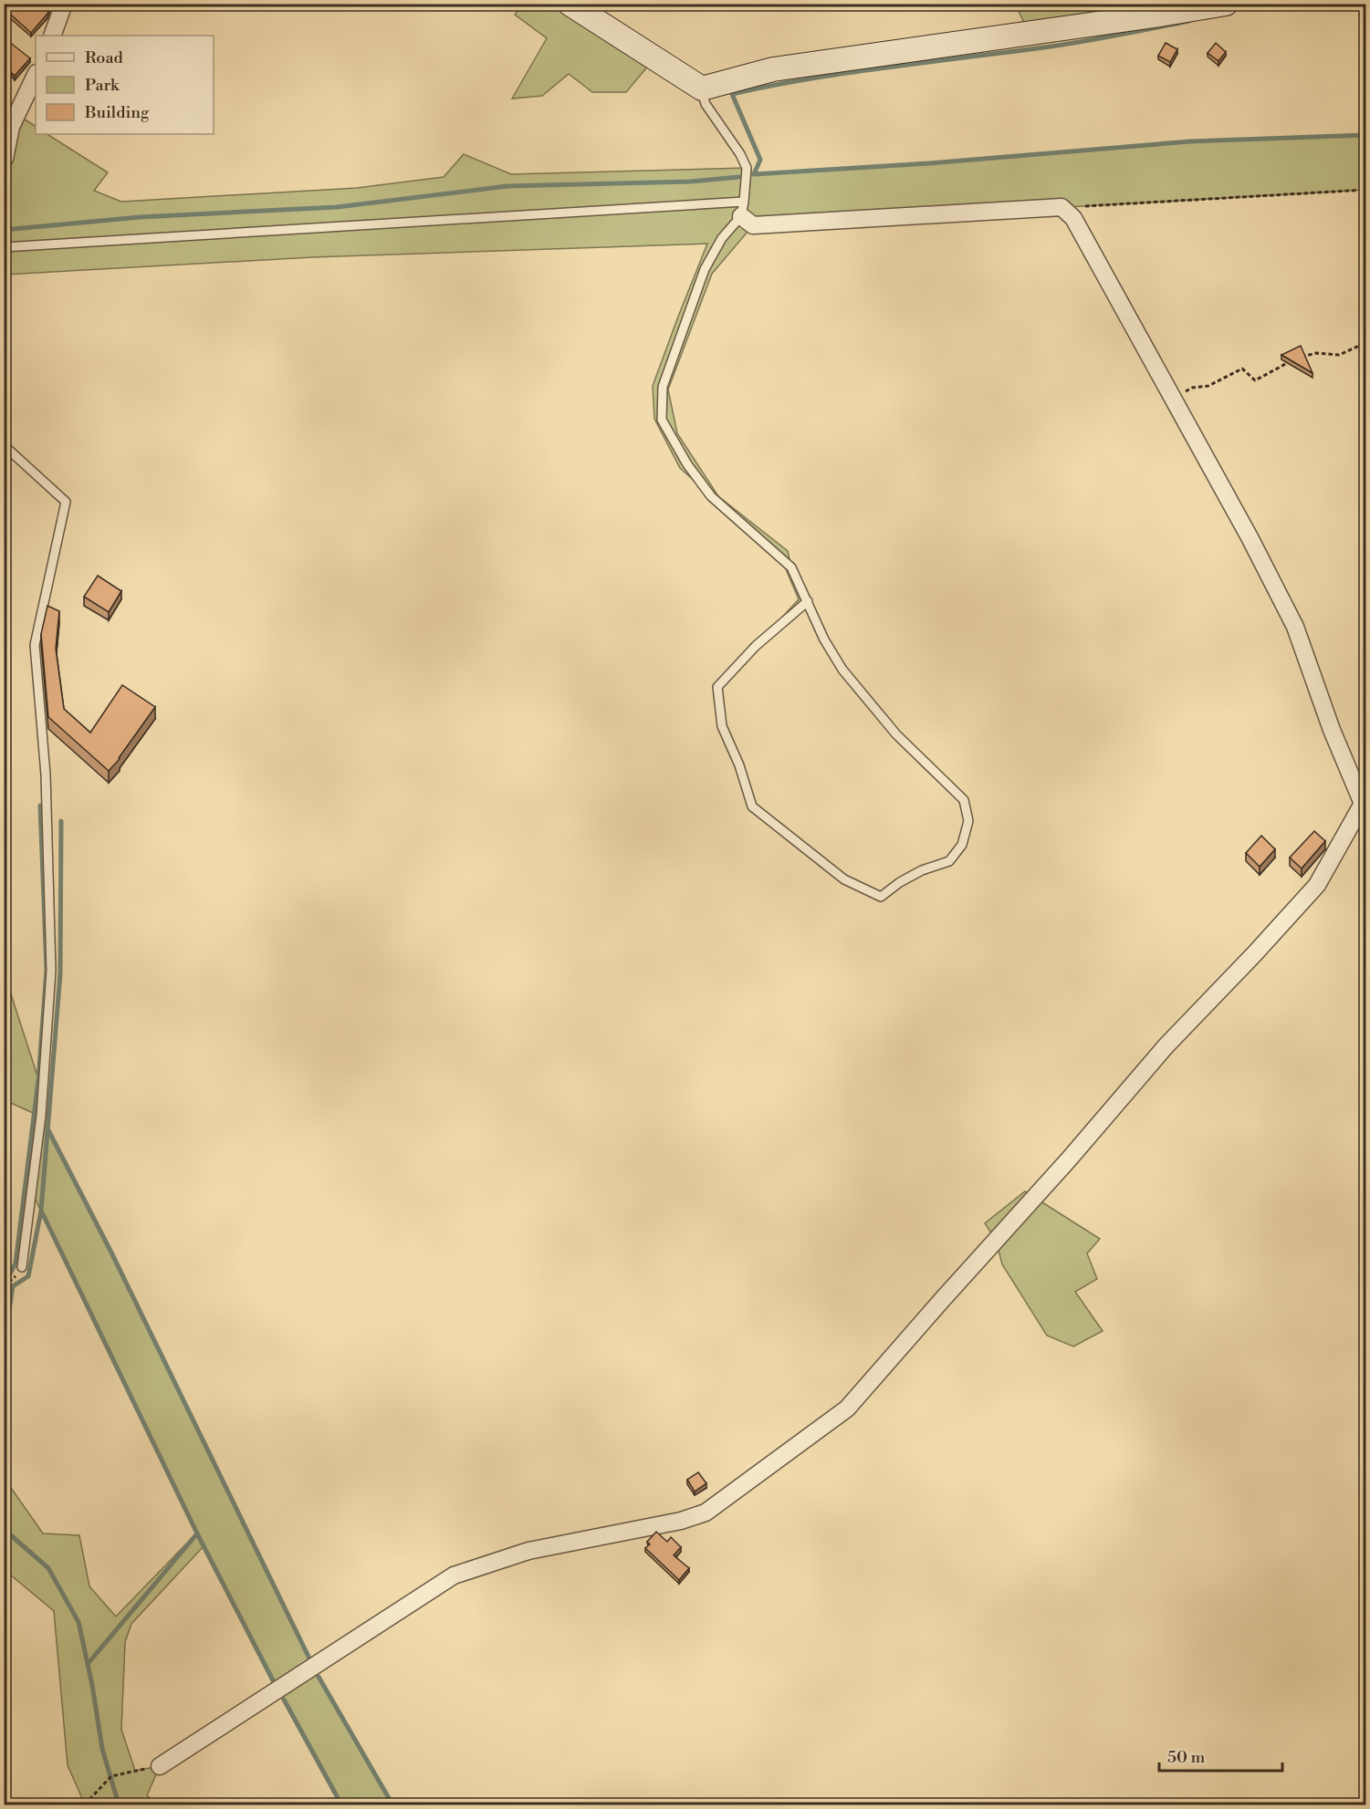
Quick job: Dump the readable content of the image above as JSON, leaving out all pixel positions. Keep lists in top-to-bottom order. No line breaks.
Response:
{"legend":["Road","Park","Building"],"scale_bar":"50 m"}
